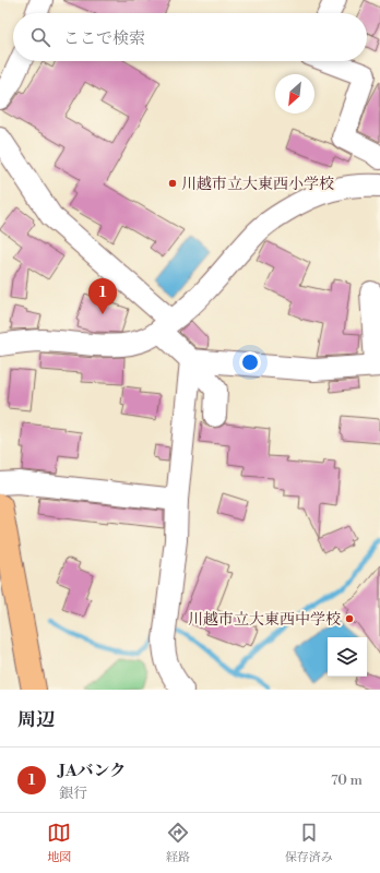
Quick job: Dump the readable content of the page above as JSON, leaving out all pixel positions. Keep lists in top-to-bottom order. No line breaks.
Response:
{"places":["川越市立大東西小学校","川越市立大東西中学校"],"north":"bottom left","page":{"search":"ここで検索","pins":"1","heading":"周辺","list":[{"mark":"1","name":"JAバンク","note":"銀行","value":"70 m"}],"nav":["地図","経路","保存済み"]}}
